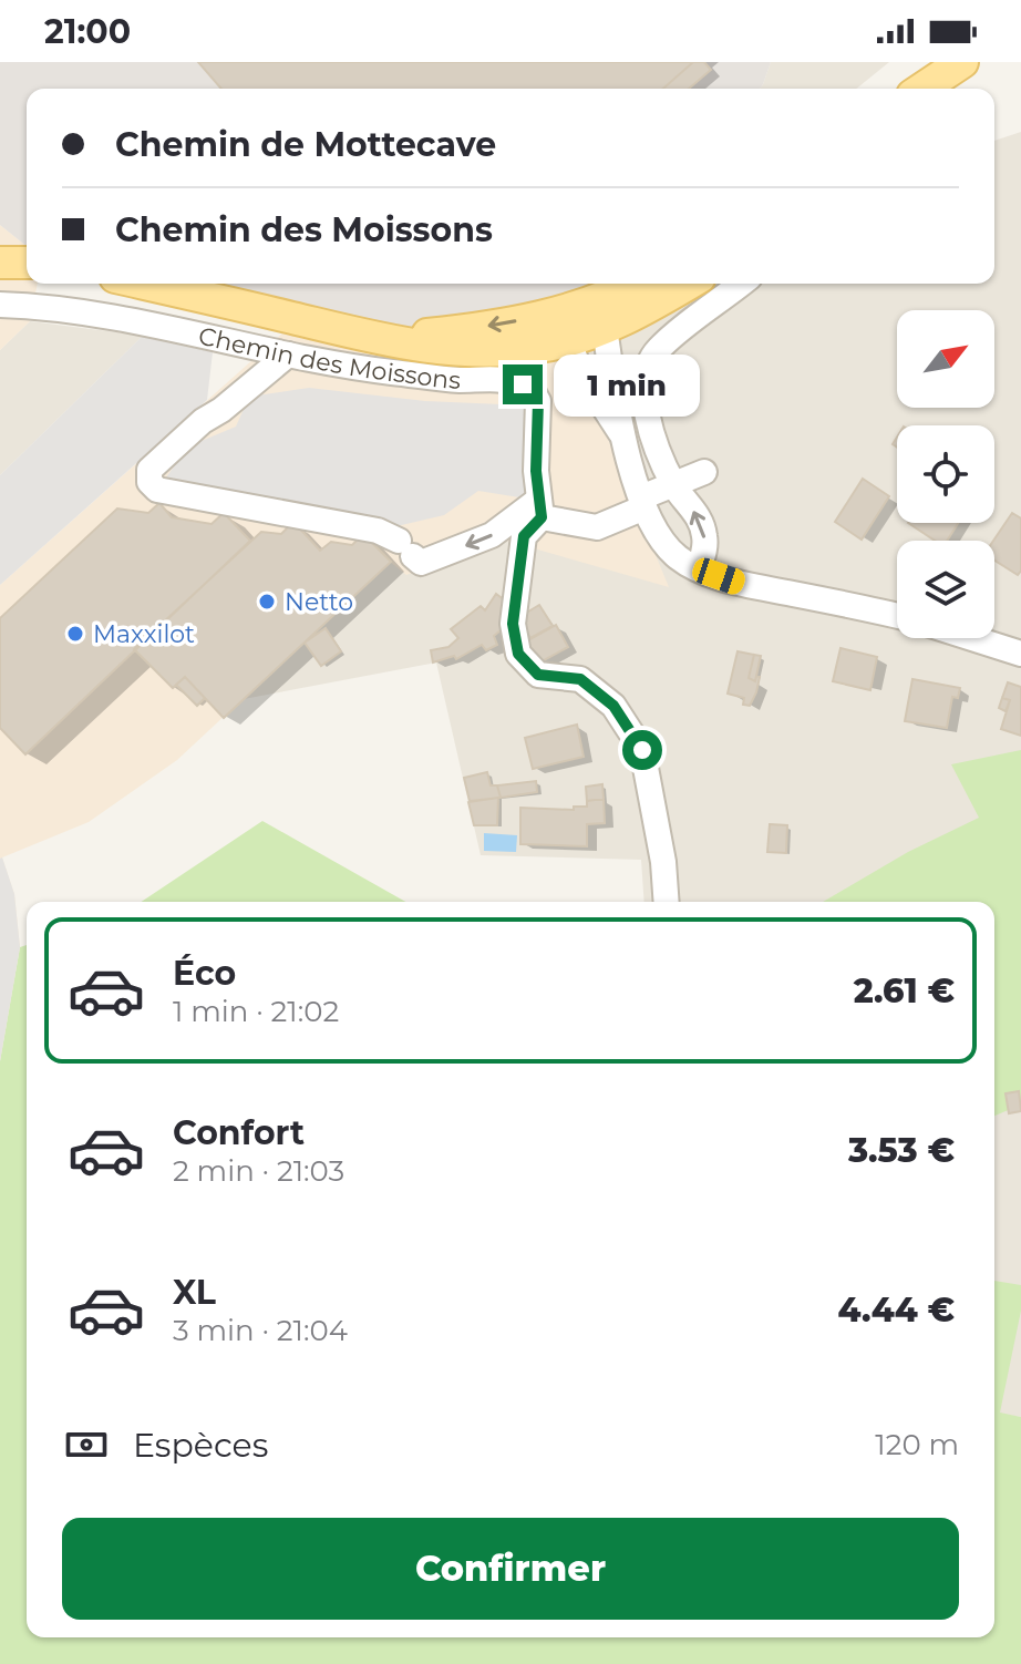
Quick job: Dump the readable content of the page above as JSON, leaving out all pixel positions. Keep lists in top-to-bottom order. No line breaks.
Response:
{"streets":{"street":["Chemin des Moissons"]},"places":["Netto","Maxxilot"],"north":"top right","page":{"status":"21:00","banner":["Chemin de Mottecave","Chemin des Moissons"],"bubble":"1 min","list":[{"name":"Éco","note":"1 min · 21:02","value":"2.61 €"},{"name":"Confort","note":"2 min · 21:03","value":"3.53 €"},{"name":"XL","note":"3 min · 21:04","value":"4.44 €"}],"pay":["Espèces","120 m"],"buttons":"Confirmer"}}
